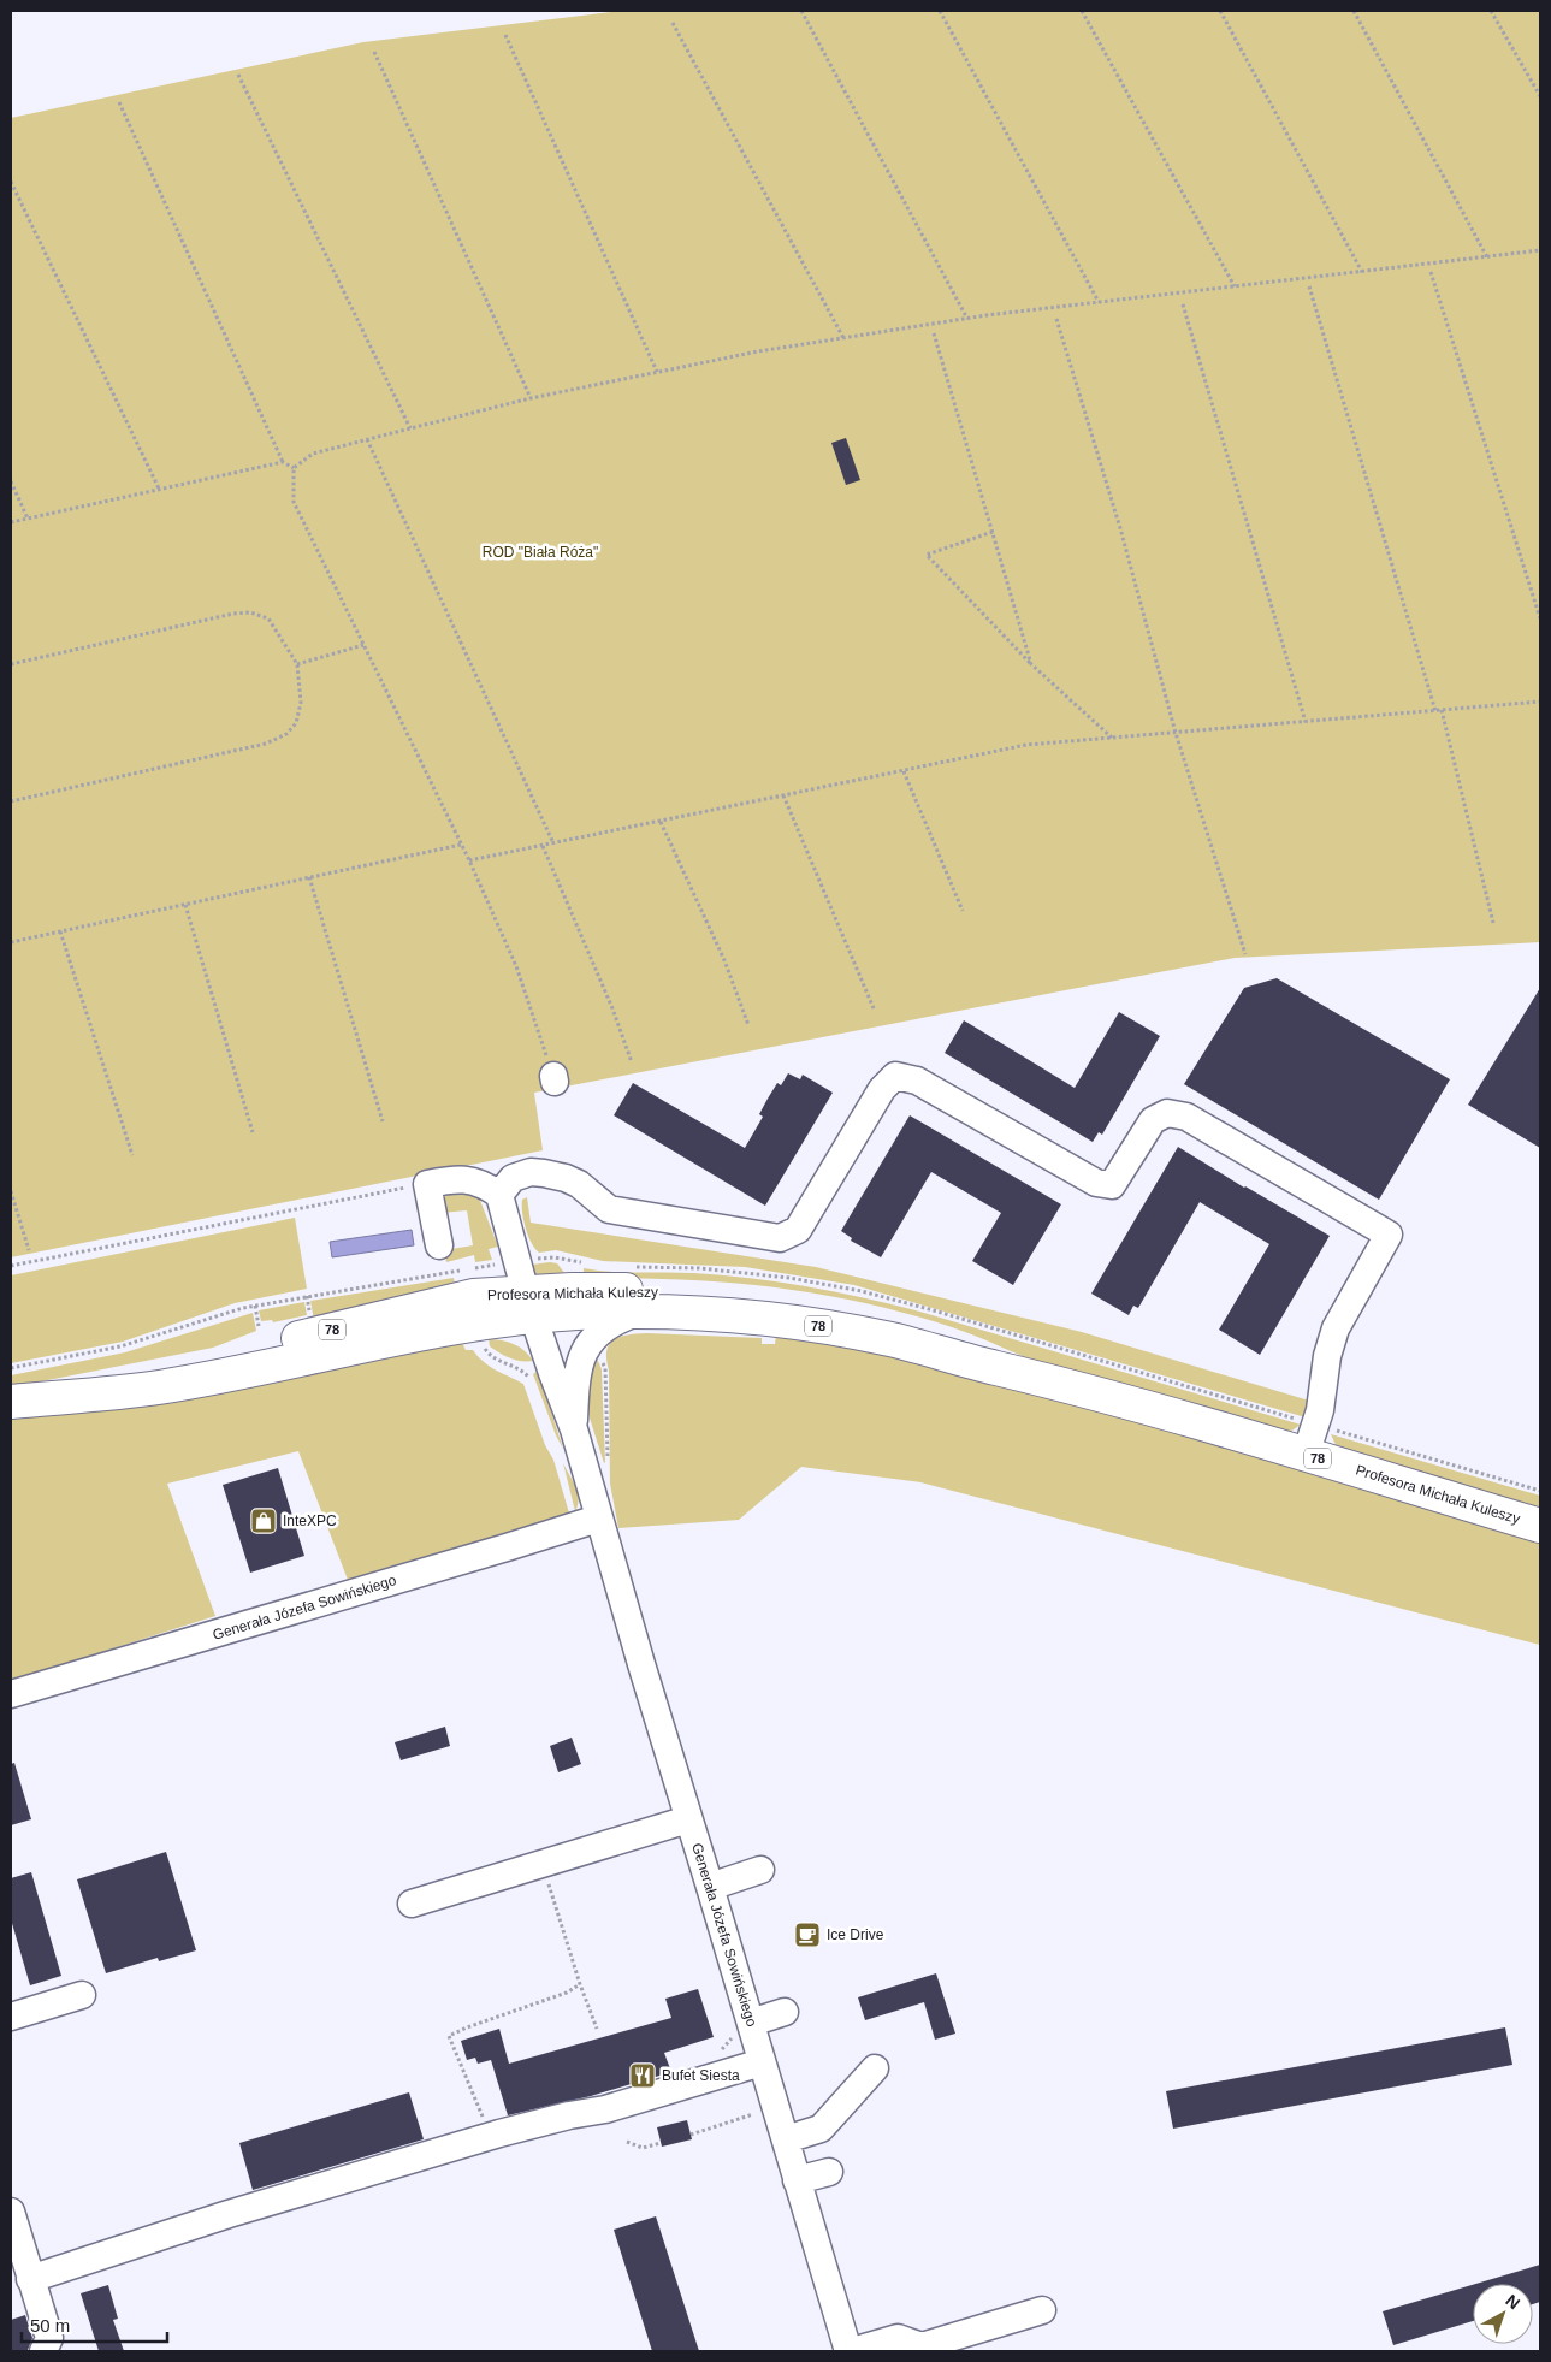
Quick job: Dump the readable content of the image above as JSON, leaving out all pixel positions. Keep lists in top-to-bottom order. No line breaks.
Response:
{"streets":{"main road":["Profesora Michała Kuleszy","78"],"street":["Generała Józefa Sowińskiego"]},"crossings":[["Profesora Michała Kuleszy","Generała Józefa Sowińskiego"]],"parks":["ROD \"Biała Róża\""],"places":{"shop":["InteXPC"],"cafe":["Ice Drive"],"restaurant":["Bufet Siesta"]},"scale_bar":"50 m","north":"top right"}
